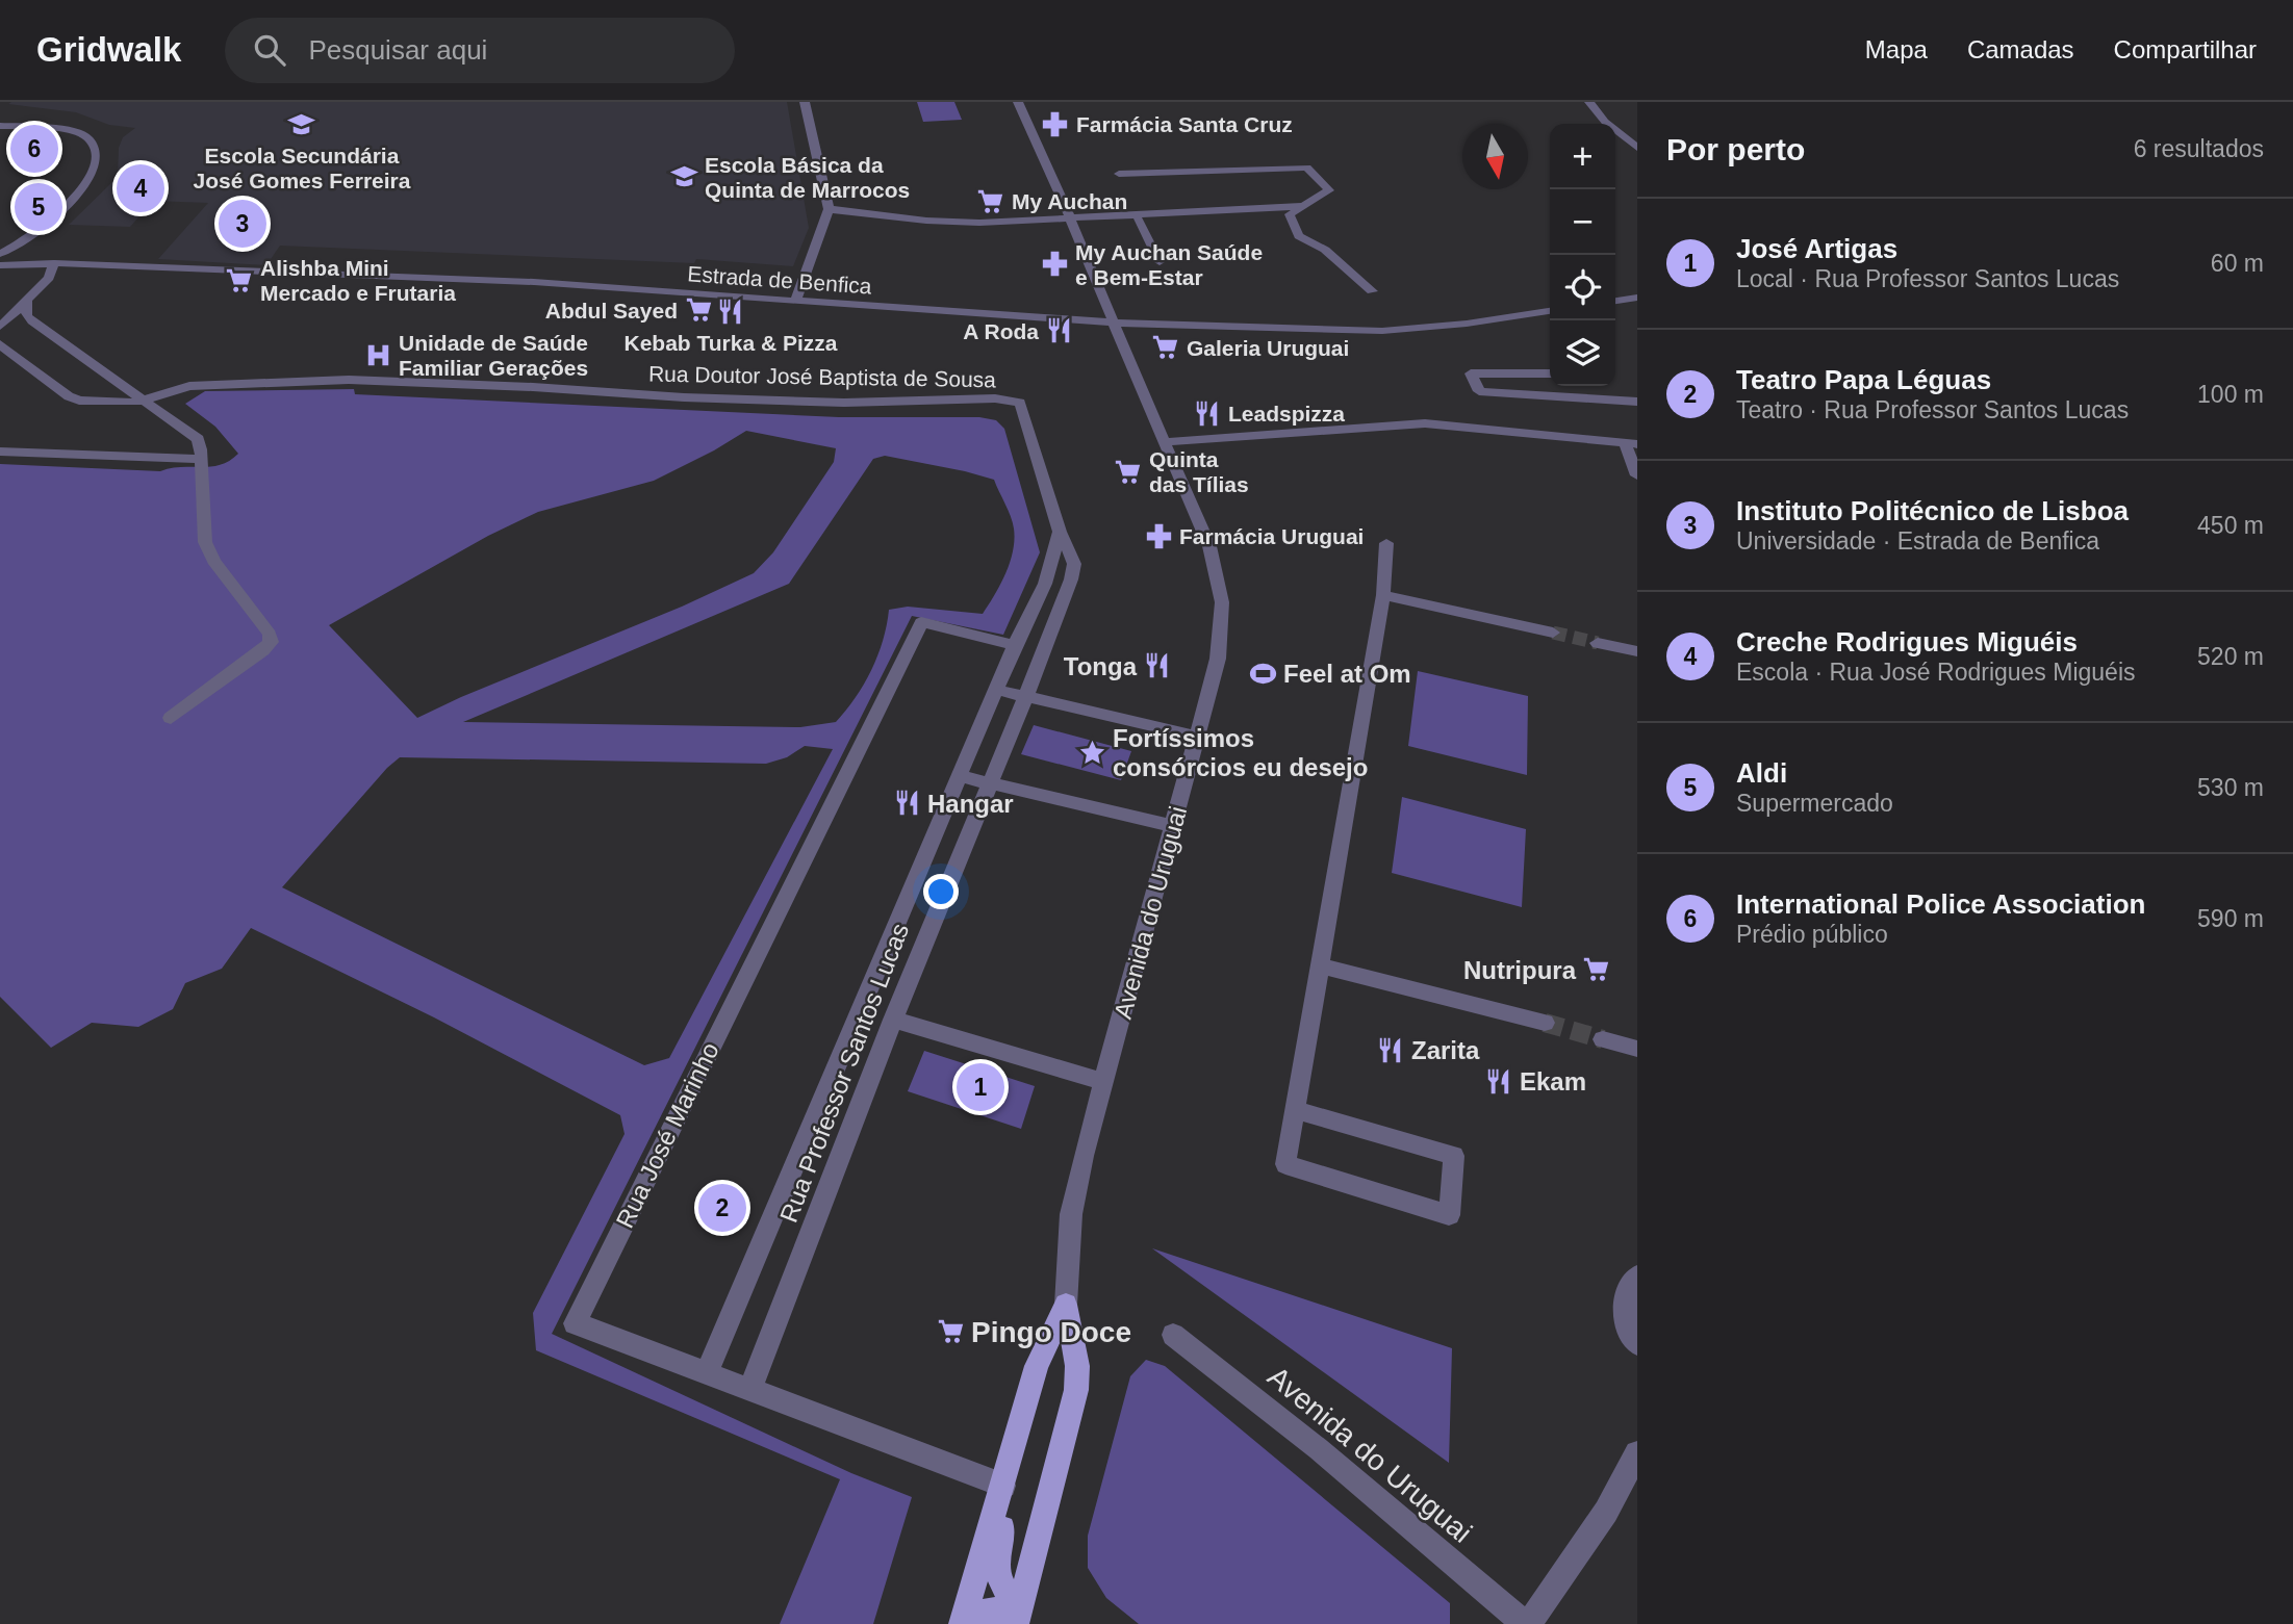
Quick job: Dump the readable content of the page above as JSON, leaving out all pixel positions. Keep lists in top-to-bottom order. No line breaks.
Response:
{"streets":{"street":["Estrada de Benfica","Rua Doutor José Baptista de Sousa","Avenida do Uruguai","Rua Professor Santos Lucas","Rua José Marinho"]},"crossings":[["Estrada de Benfica","Avenida do Uruguai"],["Rua Doutor José Baptista de Sousa","Rua Professor Santos Lucas"],["Rua Professor Santos Lucas","Rua José Marinho"]],"places":{"pharmacy":["Farmácia Santa Cruz","My Auchan Saúde e Bem-Estar","Farmácia Uruguai"],"school or university":["Escola Secundária José Gomes Ferreira","Escola Básica da Quinta de Marrocos"],"supermarket":["My Auchan","Alishba Mini Mercado e Frutaria","Abdul Sayed","Galeria Uruguai","Quinta das Tílias","Nutripura","Pingo Doce"],"restaurant":["Kebab Turka & Pizza","A Roda","Leadspizza","Tonga","Hangar","Zarita","Ekam"],"hospital":["Unidade de Saúde Familiar Gerações"],"sports":["Feel at Om"],"place":["Fortíssimos consórcios eu desejo"]},"north":"bottom","page":{"header":"Gridwalk","search":"Pesquisar aqui","nav":["Mapa","Camadas","Compartilhar"],"heading":["Por perto","6 resultados"],"pins":["6","4","5","3","1","2"],"map_buttons":["+","−"],"list":[{"mark":"1","name":"José Artigas","note":"Local · Rua Professor Santos Lucas","value":"60 m"},{"mark":"2","name":"Teatro Papa Léguas","note":"Teatro · Rua Professor Santos Lucas","value":"100 m"},{"mark":"3","name":"Instituto Politécnico de Lisboa","note":"Universidade · Estrada de Benfica","value":"450 m"},{"mark":"4","name":"Creche Rodrigues Miguéis","note":"Escola · Rua José Rodrigues Miguéis","value":"520 m"},{"mark":"5","name":"Aldi","note":"Supermercado","value":"530 m"},{"mark":"6","name":"International Police Association","note":"Prédio público","value":"590 m"}]}}
